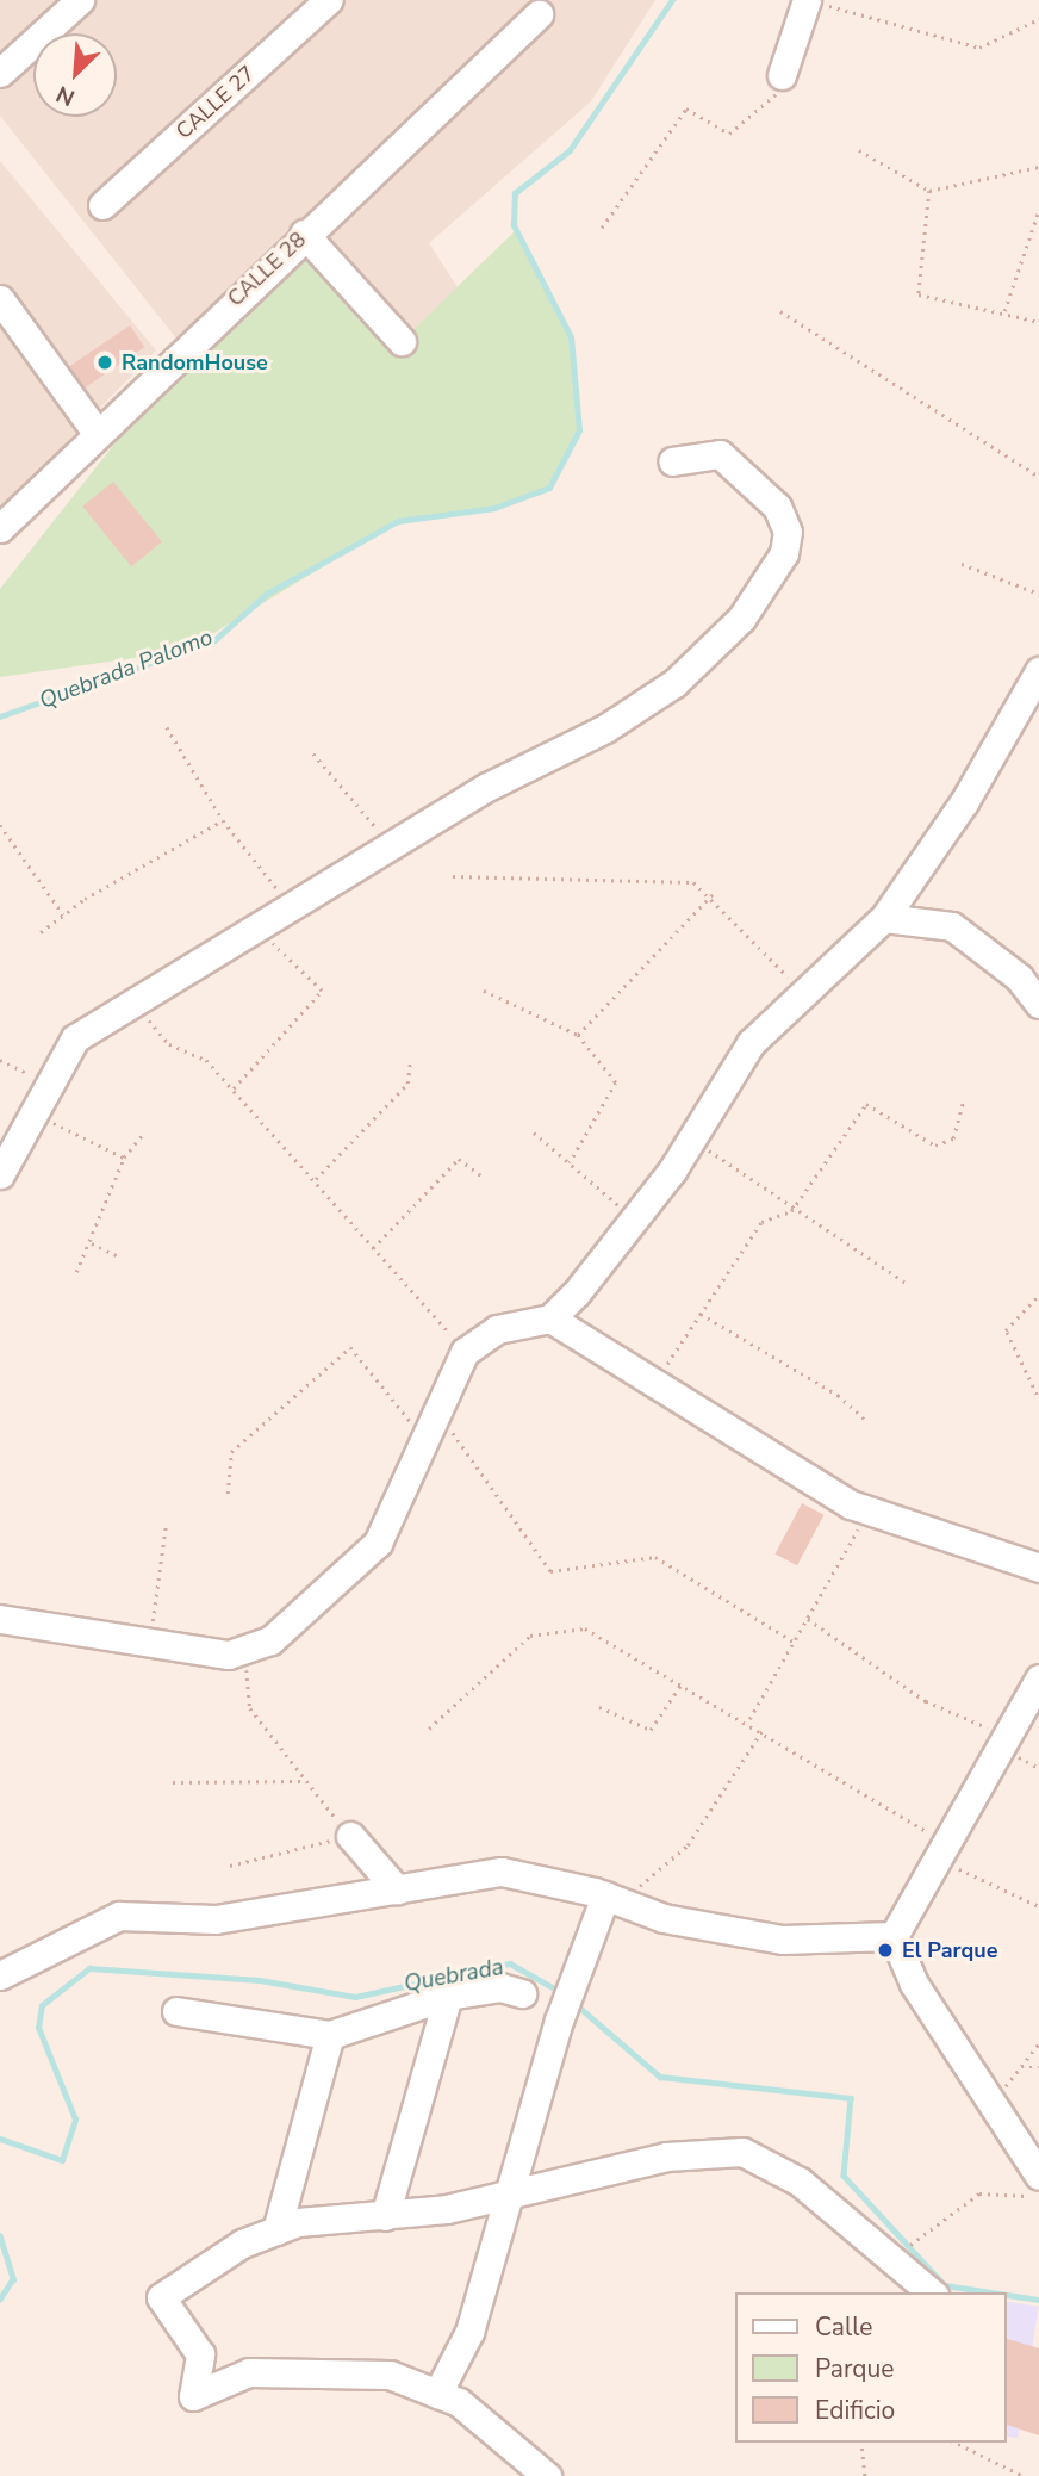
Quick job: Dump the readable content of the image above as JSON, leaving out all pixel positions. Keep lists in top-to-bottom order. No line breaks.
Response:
{"streets":{"street":["CALLE 27","CALLE 28"]},"water":["Quebrada Palomo","Quebrada"],"places":["RandomHouse","El Parque"],"legend":["Calle","Parque","Edificio"],"north":"bottom left"}
